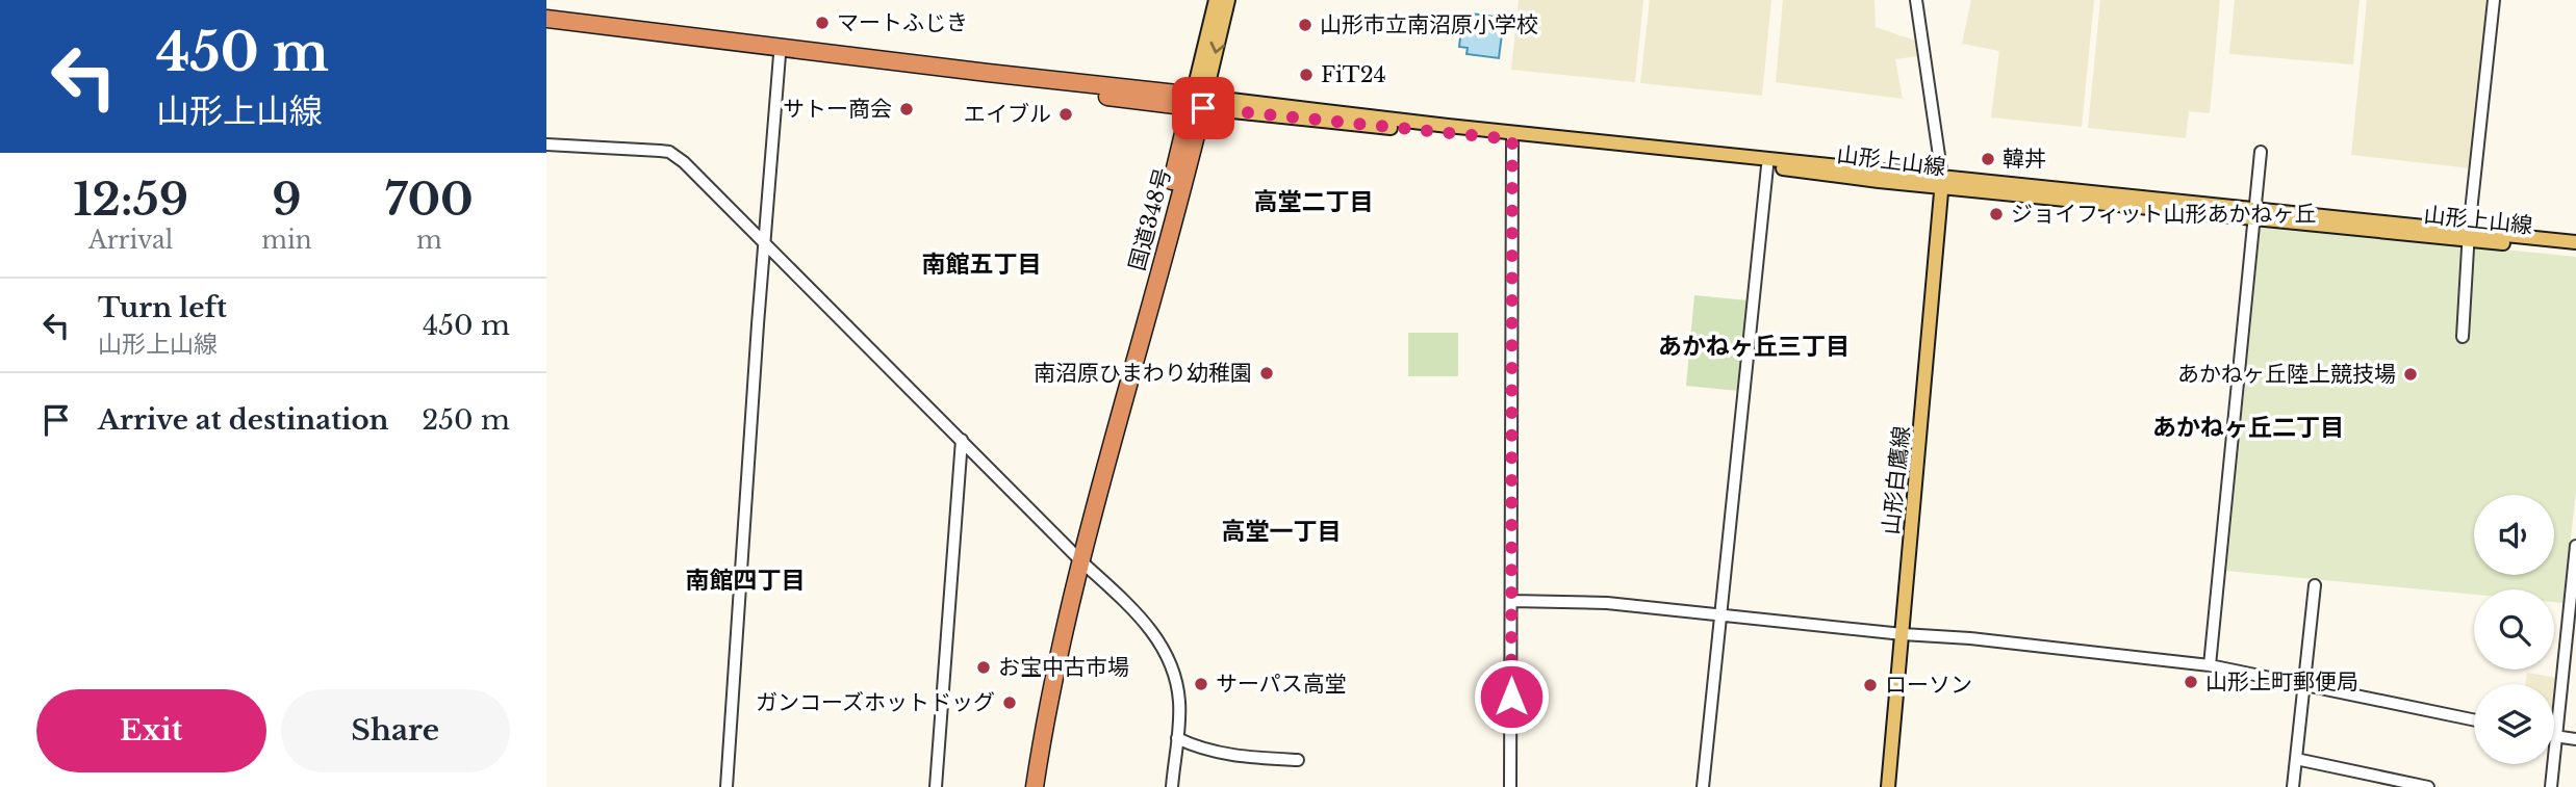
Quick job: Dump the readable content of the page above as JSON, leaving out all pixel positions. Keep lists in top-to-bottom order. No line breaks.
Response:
{"streets":{"highway":["国道348号"],"main road":["山形上山線","山形白鷹線"]},"crossings":[["山形上山線","国道348号"],["山形上山線","山形白鷹線"]],"districts":["高堂二丁目","南館五丁目","あかねヶ丘三丁目","あかねヶ丘二丁目","高堂一丁目","南館四丁目"],"places":["マートふじき","山形市立南沼原小学校","FiT24","サトー商会","エイブル","韓丼","ジョイフィット山形あかねヶ丘","南沼原ひまわり幼稚園","あかねヶ丘陸上競技場","お宝中古市場","山形上町郵便局","サーパス高堂","ローソン","ガンコーズホットドッグ"],"page":{"turn":["450 m","山形上山線"],"eta":["12:59","Arrival","9","min","700","m"],"list":[{"name":"Turn left","note":"山形上山線","value":"450 m"},{"name":"Arrive at destination","value":"250 m"}],"buttons":["Exit","Share"]}}
